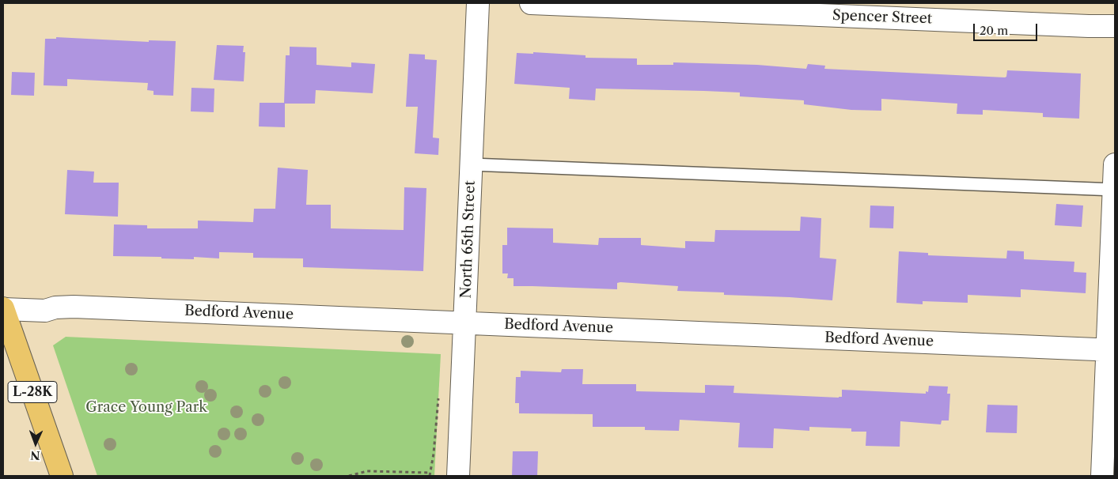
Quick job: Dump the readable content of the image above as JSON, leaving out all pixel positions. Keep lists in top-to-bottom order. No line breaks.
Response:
{"streets":{"main road":["L-28K"],"street":["Spencer Street","North 65th Street","Bedford Avenue"]},"crossings":[["North 65th Street","Bedford Avenue"],["Bedford Avenue","L-28K"]],"parks":["Grace Young Park"],"scale_bar":"20 m","north":"bottom"}
